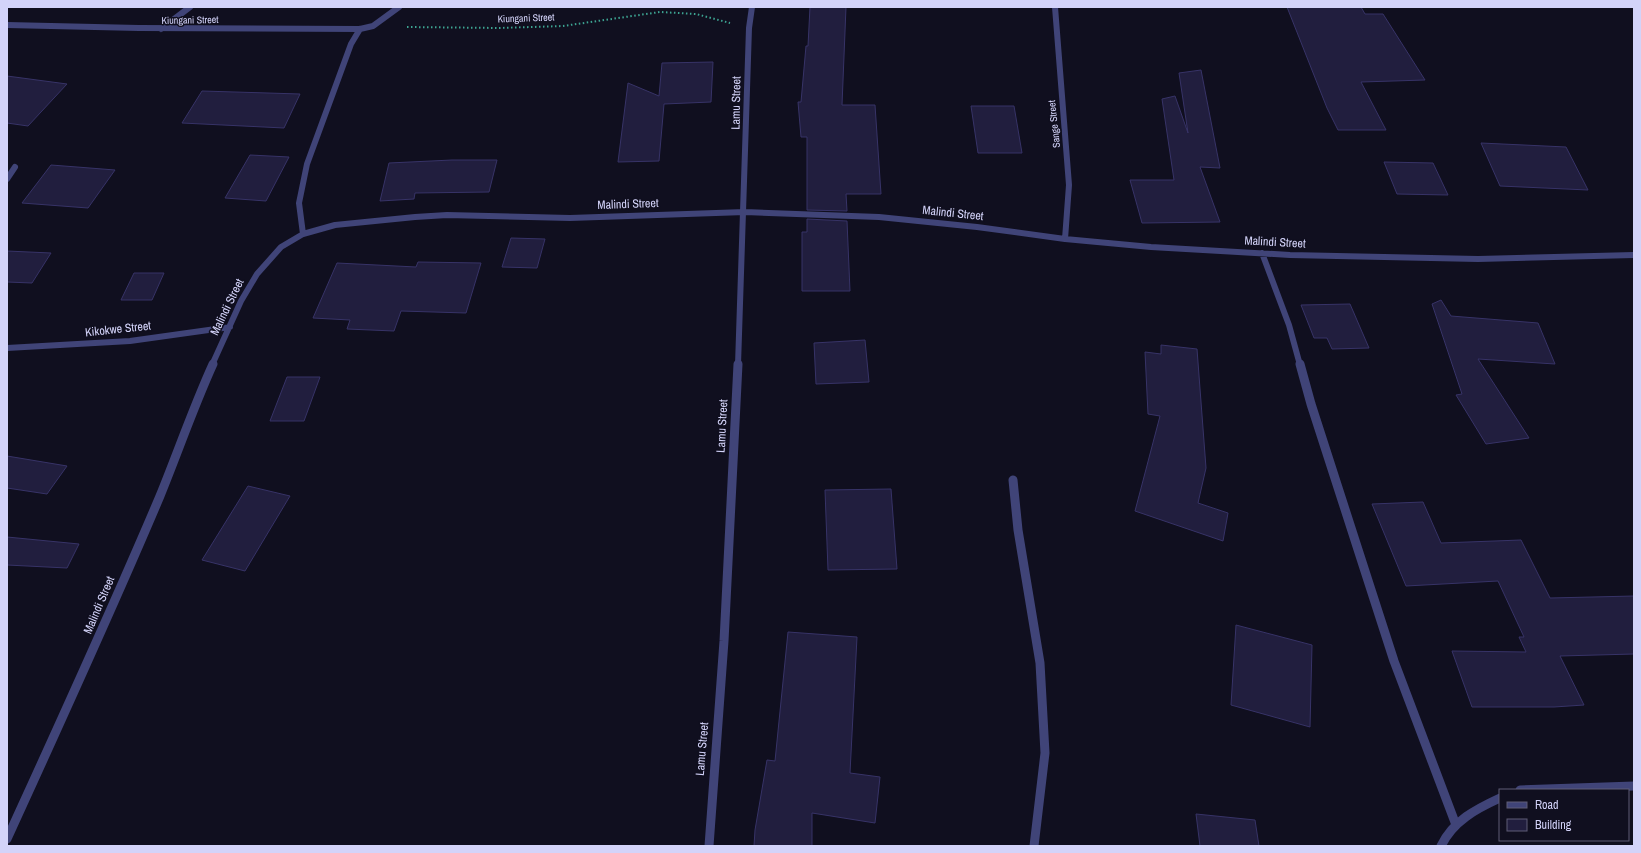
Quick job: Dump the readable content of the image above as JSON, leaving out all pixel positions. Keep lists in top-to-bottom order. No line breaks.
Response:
{"streets":{"street":["Kiungani Street","Lamu Street","Sange Street","Malindi Street","Kikokwe Street"]},"crossings":[["Kiungani Street","Lamu Street"],["Lamu Street","Malindi Street"],["Sange Street","Malindi Street"],["Malindi Street","Kikokwe Street"]],"legend":["Road","Building"]}
